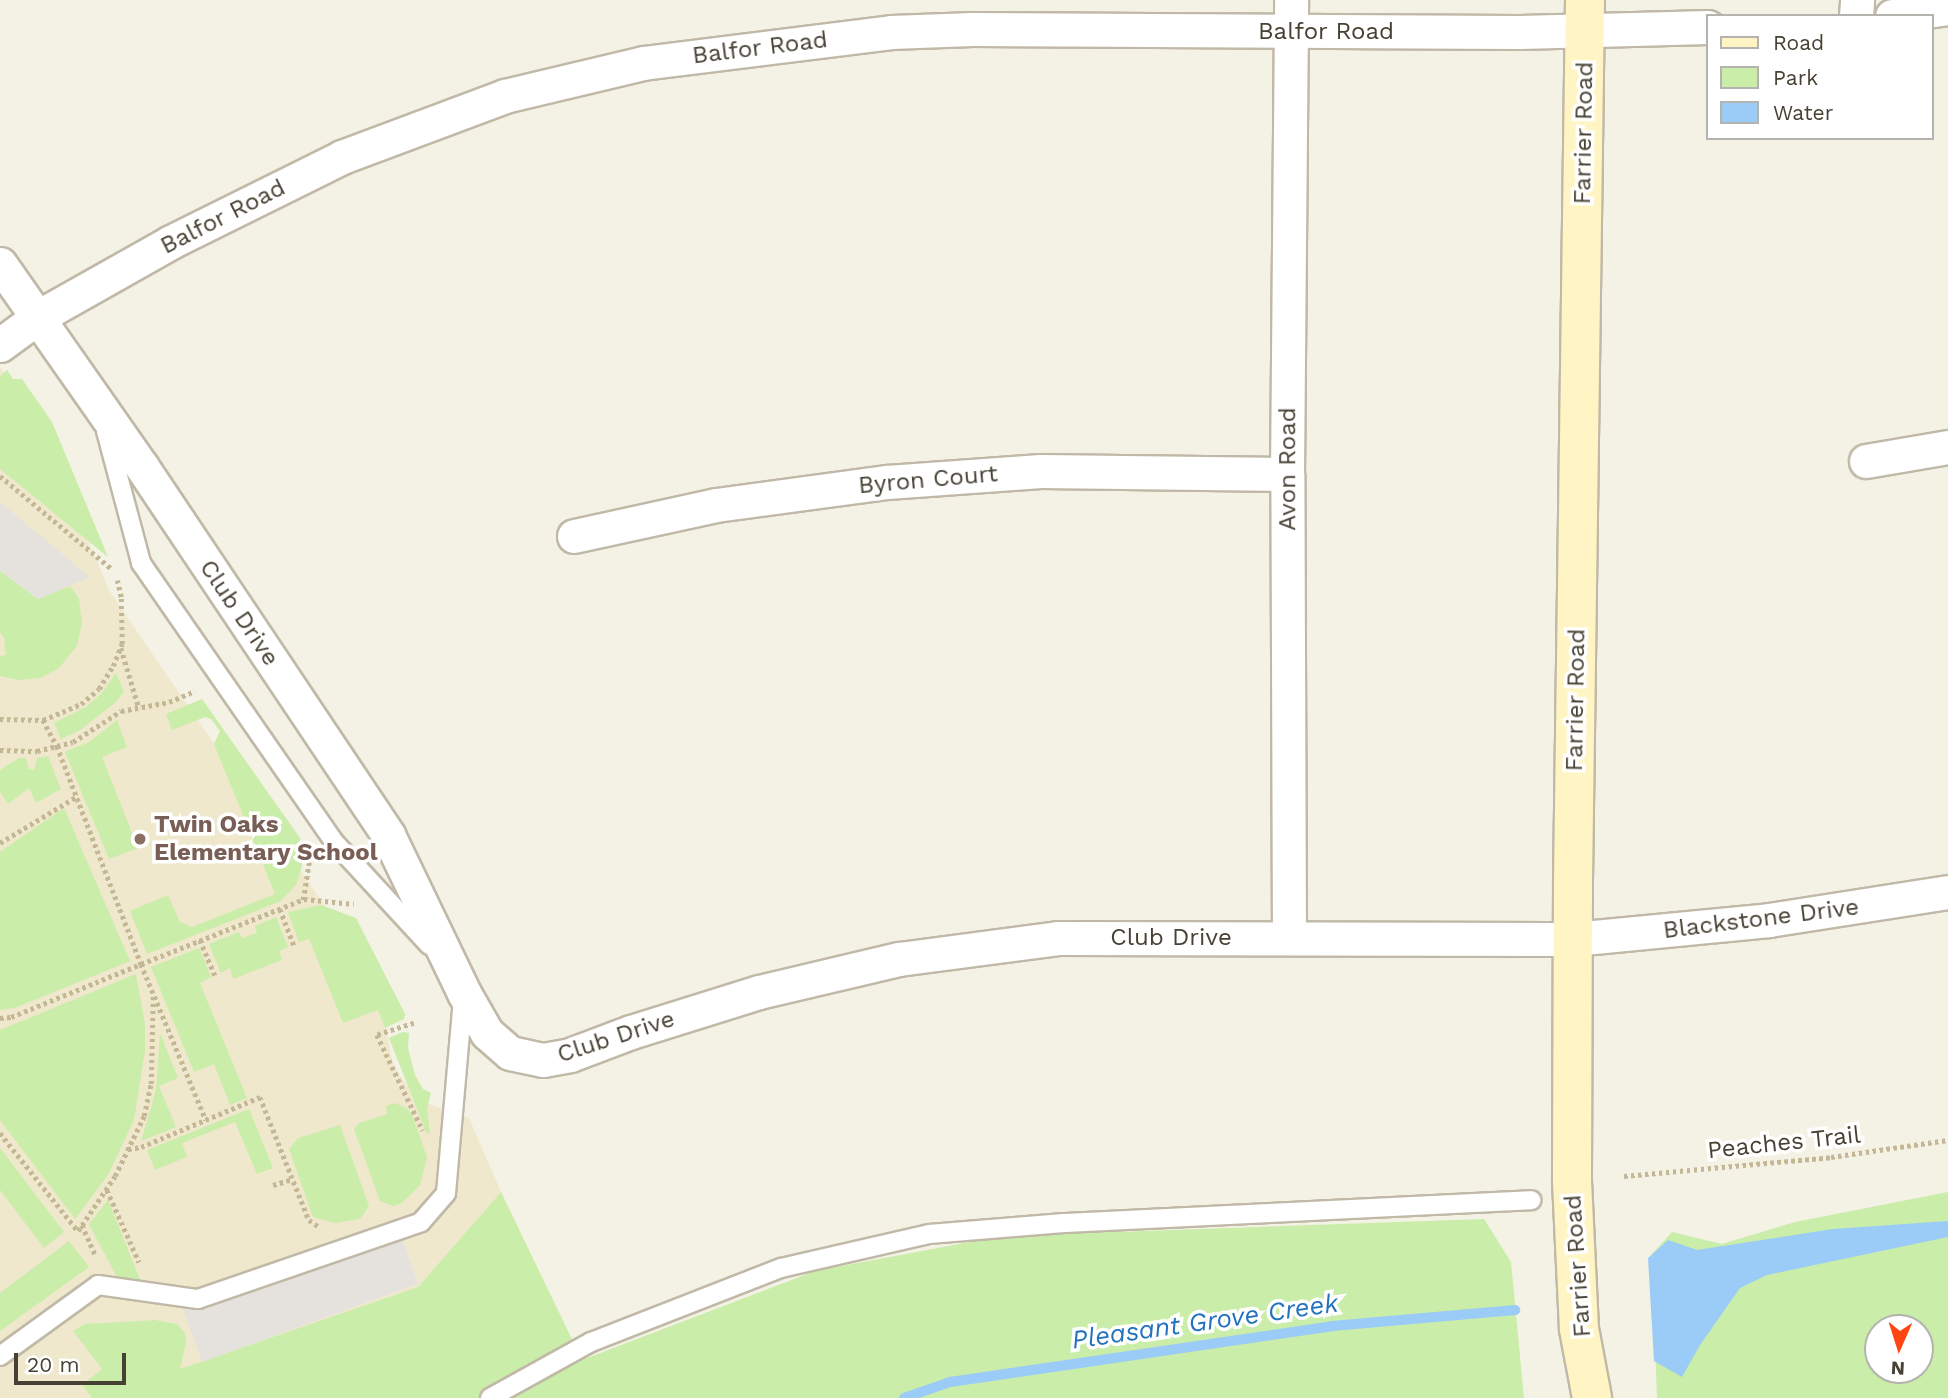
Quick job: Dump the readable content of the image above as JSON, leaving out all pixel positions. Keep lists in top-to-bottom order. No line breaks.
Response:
{"streets":{"street":["Balfor Road","Farrier Road","Avon Road","Byron Court","Club Drive","Blackstone Drive"],"path":["Peaches Trail"]},"crossings":[["Balfor Road","Farrier Road"],["Balfor Road","Avon Road"],["Balfor Road","Club Drive"],["Farrier Road","Club Drive"],["Farrier Road","Blackstone Drive"],["Avon Road","Byron Court"],["Avon Road","Club Drive"],["Club Drive","Blackstone Drive"]],"water":["Pleasant Grove Creek"],"places":["Twin Oaks Elementary School"],"legend":["Road","Park","Water"],"scale_bar":"20 m","north":"bottom"}
